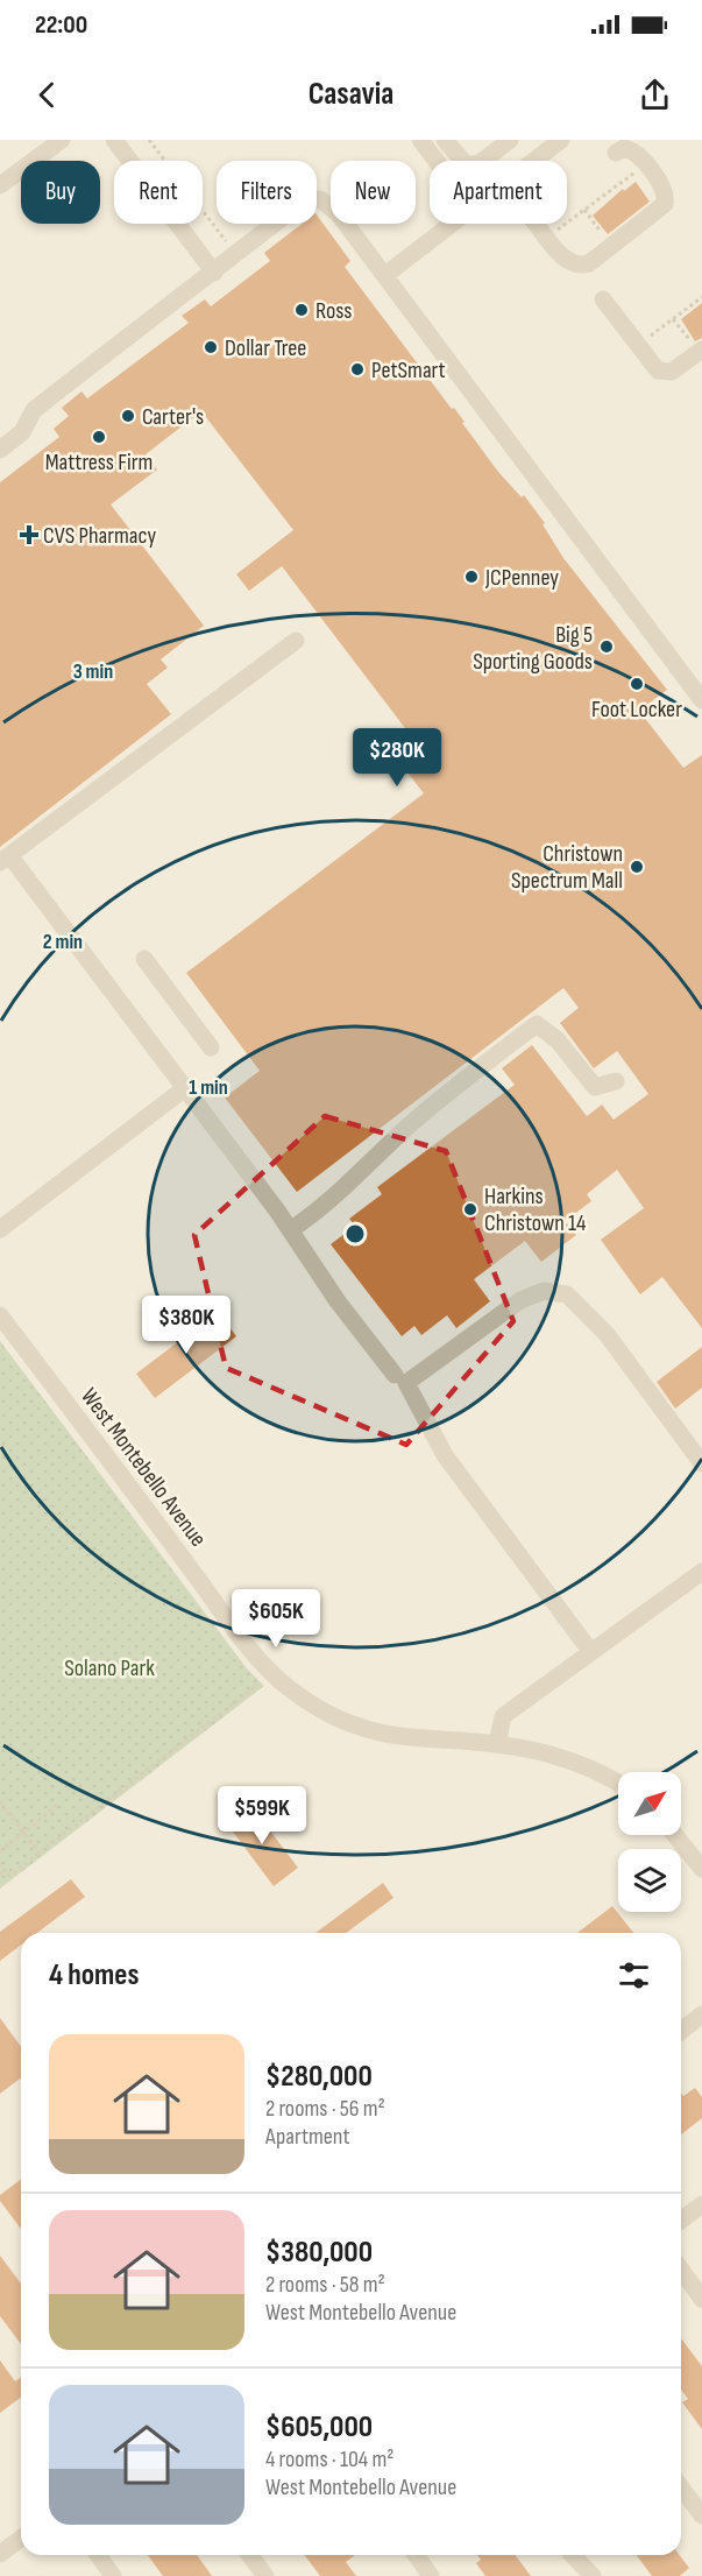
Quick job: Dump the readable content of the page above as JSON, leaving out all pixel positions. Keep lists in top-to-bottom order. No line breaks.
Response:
{"streets":{"street":["West Montebello Avenue"]},"parks":["Solano Park"],"places":{"other":["Ross","Dollar Tree","PetSmart","Carter's","Mattress Firm","JCPenney","Big 5 Sporting Goods","Foot Locker","Christown Spectrum Mall","Harkins Christown 14"],"health":["CVS Pharmacy"]},"north":"top right","page":{"status":"22:00","header":"Casavia","chip":["Buy","Rent","Filters","New","Apartment"],"price":["$280K","$380K","$605K","$599K"],"heading":"4 homes","list":[{"name":"$280,000","note":"2 rooms · 56 m² · Apartment"},{"name":"$380,000","note":"2 rooms · 58 m² · West Montebello Avenue"},{"name":"$605,000","note":"4 rooms · 104 m² · West Montebello Avenue"}]},"rings":["3 min","2 min","1 min"]}
